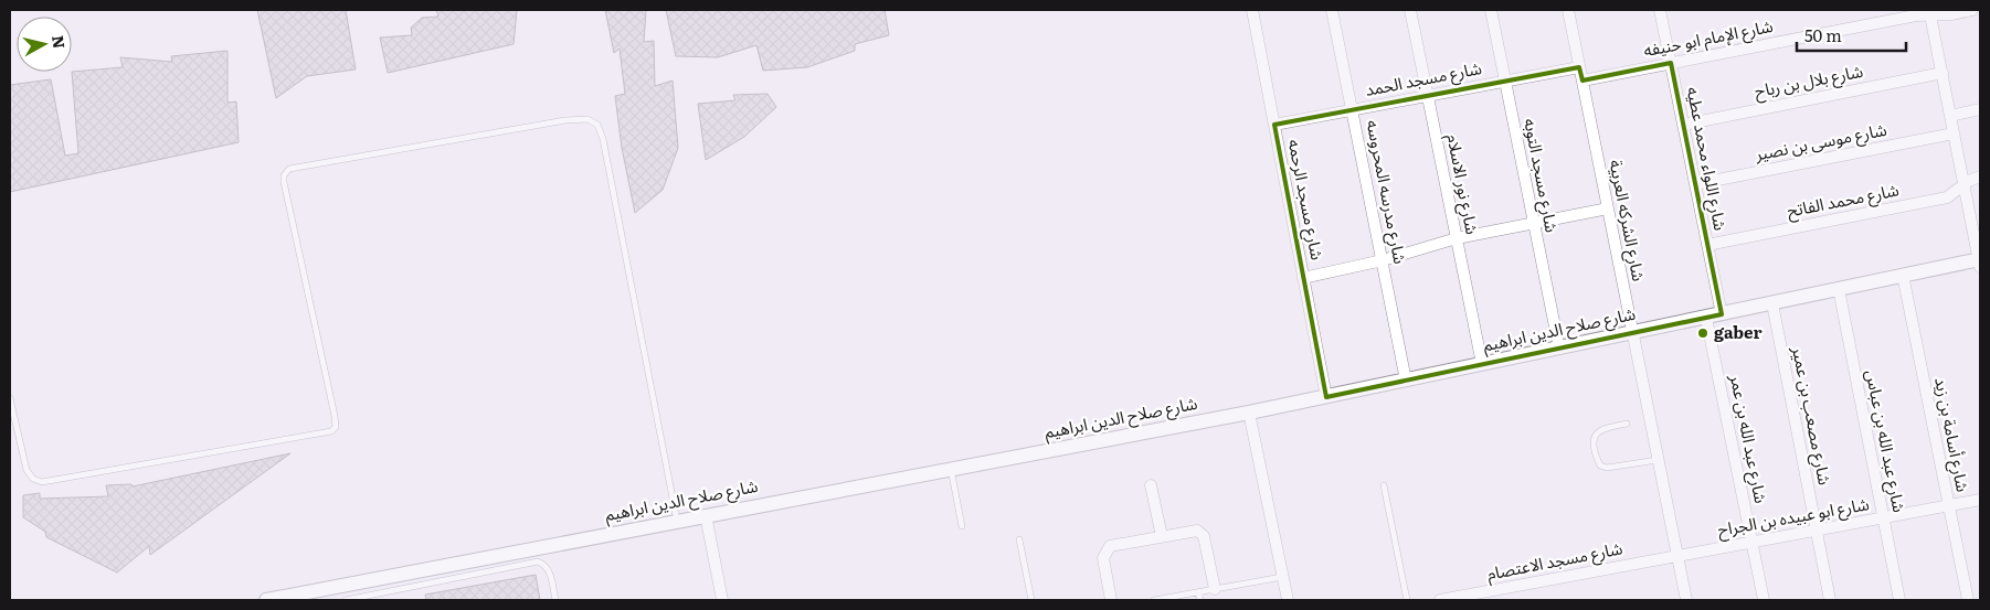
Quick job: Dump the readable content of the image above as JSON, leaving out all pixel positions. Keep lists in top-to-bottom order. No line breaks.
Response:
{"streets":{"street":["شارع الإمام ابو حنيفه","شارع مسجد الحمد","شارع بلال بن رباح","شارع موسى بن نصير","شارع اللواء محمد عطيه","شارع مسجد التوبه","شارع نور الاسلام","شارع مدرسه المحروسه","شارع مسجد الرحمه","شارع محمد الفاتح","شارع الشركه العربية","شارع صلاح الدين ابراهيم","شارع مصعب بن عمير","شارع أسامة بن زيد","شارع عبد الله بن عمر","شارع عبد الله بن عباس","شارع ابو عبيده بن الجراح","شارع مسجد الاعتصام"]},"crossings":[["شارع الإمام ابو حنيفه","شارع اللواء محمد عطيه"],["شارع الإمام ابو حنيفه","شارع الشركه العربية"],["شارع مسجد الحمد","شارع مسجد التوبه"],["شارع مسجد الحمد","شارع نور الاسلام"],["شارع مسجد الحمد","شارع مدرسه المحروسه"],["شارع مسجد الحمد","شارع مسجد الرحمه"],["شارع مسجد الحمد","شارع الشركه العربية"],["شارع بلال بن رباح","شارع اللواء محمد عطيه"],["شارع موسى بن نصير","شارع اللواء محمد عطيه"],["شارع اللواء محمد عطيه","شارع محمد الفاتح"],["شارع اللواء محمد عطيه","شارع صلاح الدين ابراهيم"],["شارع مسجد التوبه","شارع صلاح الدين ابراهيم"],["شارع نور الاسلام","شارع صلاح الدين ابراهيم"],["شارع مدرسه المحروسه","شارع صلاح الدين ابراهيم"],["شارع مسجد الرحمه","شارع صلاح الدين ابراهيم"],["شارع الشركه العربية","شارع صلاح الدين ابراهيم"],["شارع الشركه العربية","شارع ابو عبيده بن الجراح"],["شارع الشركه العربية","شارع مسجد الاعتصام"],["شارع صلاح الدين ابراهيم","شارع مصعب بن عمير"],["شارع صلاح الدين ابراهيم","شارع أسامة بن زيد"],["شارع صلاح الدين ابراهيم","شارع عبد الله بن عمر"],["شارع صلاح الدين ابراهيم","شارع عبد الله بن عباس"],["شارع مصعب بن عمير","شارع ابو عبيده بن الجراح"],["شارع أسامة بن زيد","شارع ابو عبيده بن الجراح"],["شارع عبد الله بن عمر","شارع ابو عبيده بن الجراح"],["شارع عبد الله بن عباس","شارع ابو عبيده بن الجراح"],["شارع ابو عبيده بن الجراح","شارع مسجد الاعتصام"]],"places":["gaber"],"scale_bar":"50 m","north":"right"}
